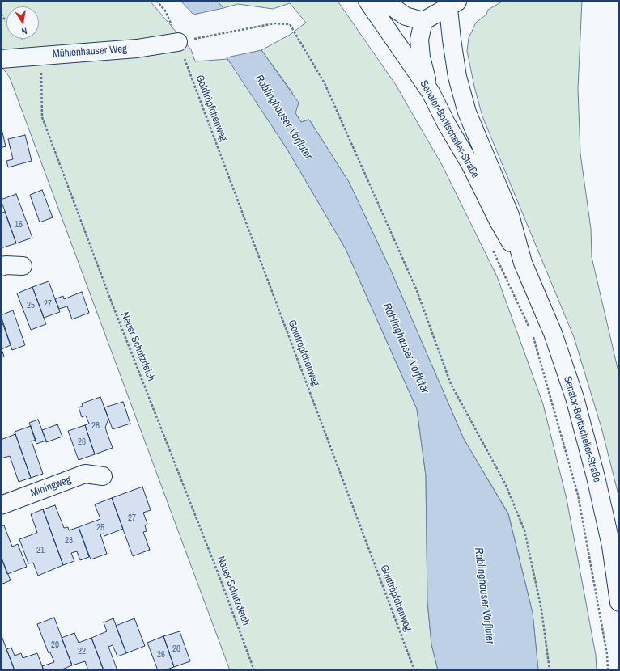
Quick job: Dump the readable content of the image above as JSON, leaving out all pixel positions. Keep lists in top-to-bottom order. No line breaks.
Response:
{"streets":{"street":["Mühlenhauser Weg","Senator-Borttscheller-Straße","Miningweg"],"path":["Goldtröpfchenweg","Neuer Schutzdeich"]},"crossings":[["Mühlenhauser Weg","Goldtröpfchenweg"],["Mühlenhauser Weg","Neuer Schutzdeich"]],"water":["Rablinghauser Vorfluter"],"house_numbers":["16","27","25","28","26","27","25","23","21","20","28","22","26"],"north":"bottom"}
